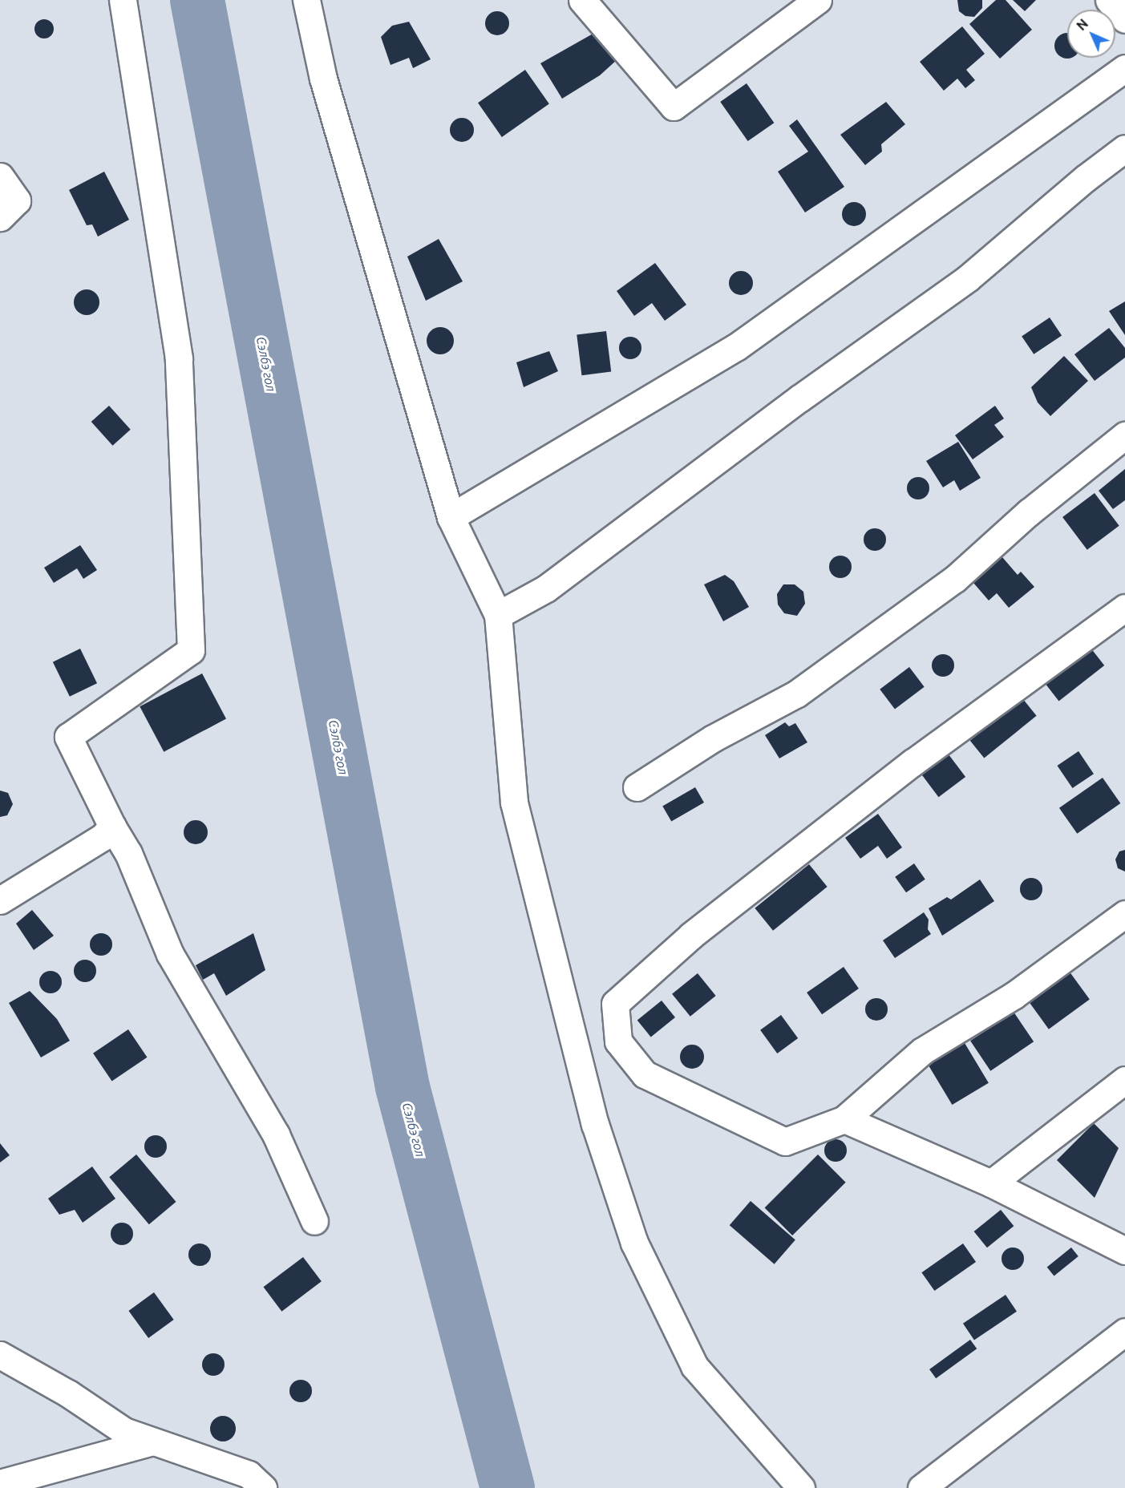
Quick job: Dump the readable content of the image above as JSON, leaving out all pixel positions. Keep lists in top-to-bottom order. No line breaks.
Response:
{"water":["Сэлбэ гол"],"north":"top left"}
